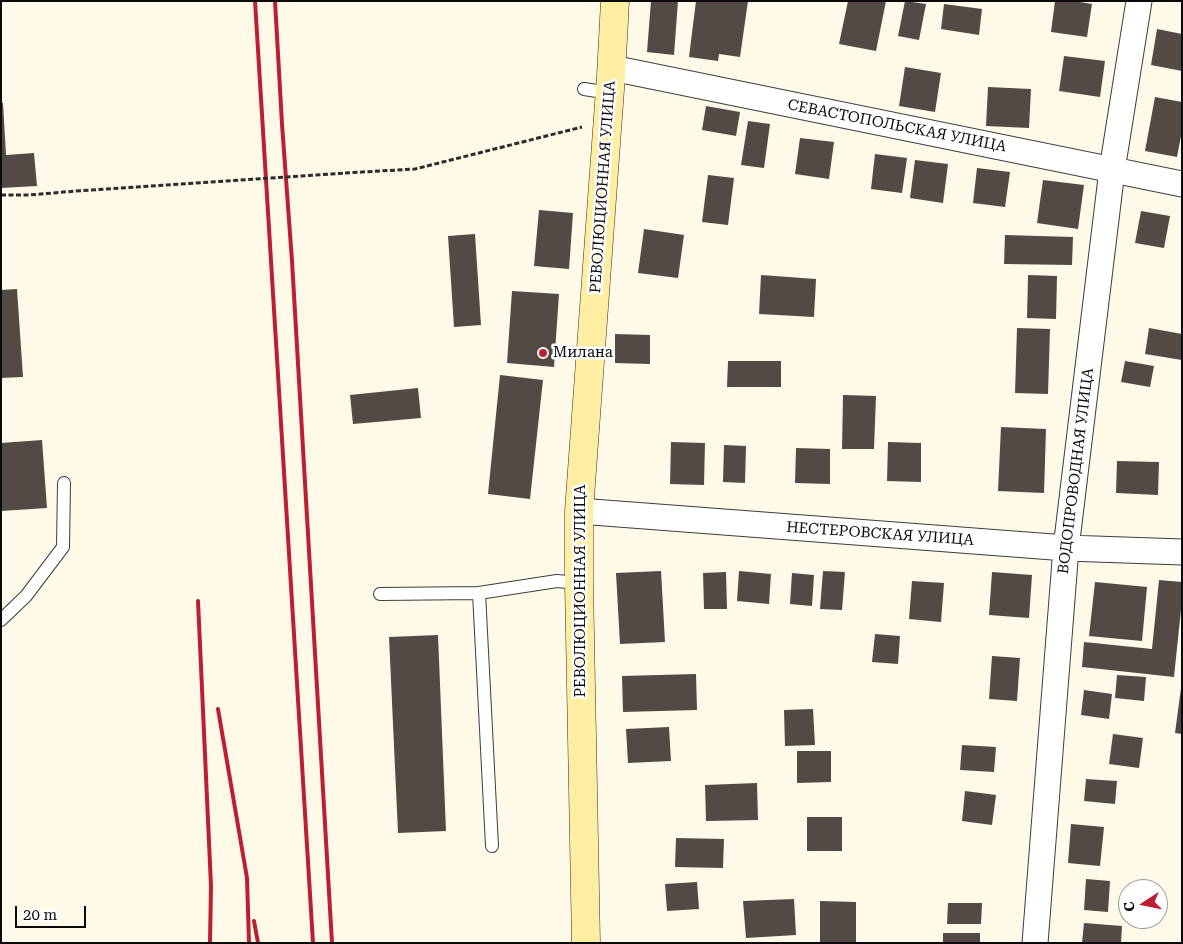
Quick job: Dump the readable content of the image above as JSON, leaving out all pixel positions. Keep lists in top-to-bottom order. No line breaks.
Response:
{"streets":{"main road":["РЕВОЛЮЦИОННАЯ УЛИЦА"],"street":["СЕВАСТОПОЛЬСКАЯ УЛИЦА","ВОДОПРОВОДНАЯ УЛИЦА","НЕСТЕРОВСКАЯ УЛИЦА"]},"crossings":[["СЕВАСТОПОЛЬСКАЯ УЛИЦА","РЕВОЛЮЦИОННАЯ УЛИЦА"],["СЕВАСТОПОЛЬСКАЯ УЛИЦА","ВОДОПРОВОДНАЯ УЛИЦА"],["РЕВОЛЮЦИОННАЯ УЛИЦА","НЕСТЕРОВСКАЯ УЛИЦА"],["ВОДОПРОВОДНАЯ УЛИЦА","НЕСТЕРОВСКАЯ УЛИЦА"]],"places":["Милана"],"scale_bar":"20 m","north":"left"}
